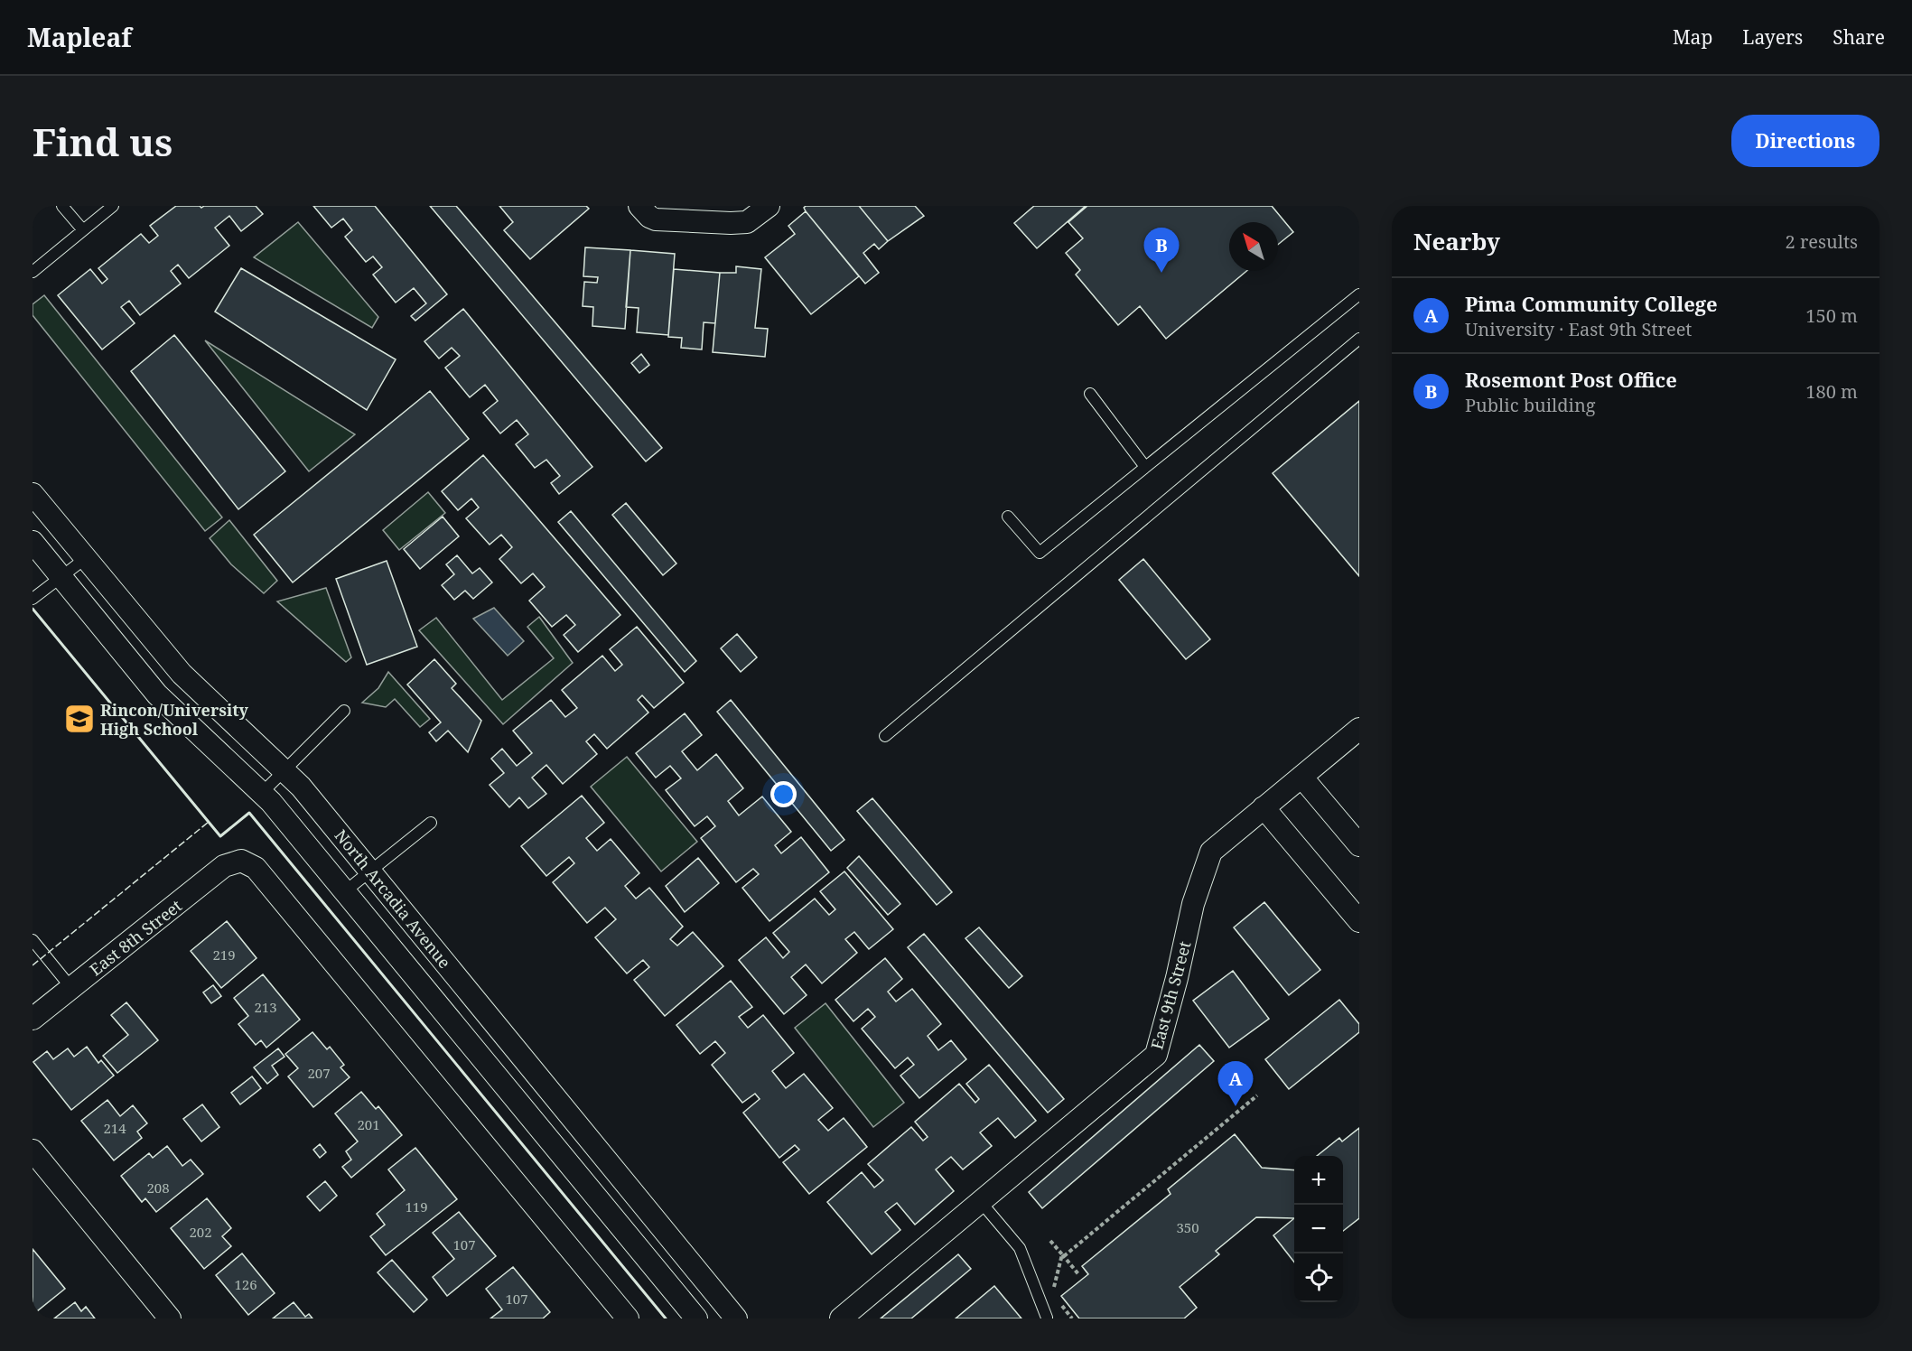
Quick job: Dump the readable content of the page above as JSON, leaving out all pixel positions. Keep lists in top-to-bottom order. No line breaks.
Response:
{"streets":{"street":["North Arcadia Avenue","East 8th Street","East 9th Street"]},"places":{"school or university":["Rincon/University High School"]},"house_numbers":["219","213","207","201","214","208","119","350","202","107","126","107"],"north":"top left","page":{"header":"Mapleaf","nav":["Map","Layers","Share"],"buttons":"Directions","title":"Find us","heading":["Nearby","2 results"],"pins":["B","A"],"list":[{"mark":"A","name":"Pima Community College","note":"University · East 9th Street","value":"150 m"},{"mark":"B","name":"Rosemont Post Office","note":"Public building","value":"180 m"}],"map_buttons":["+","−"]}}
